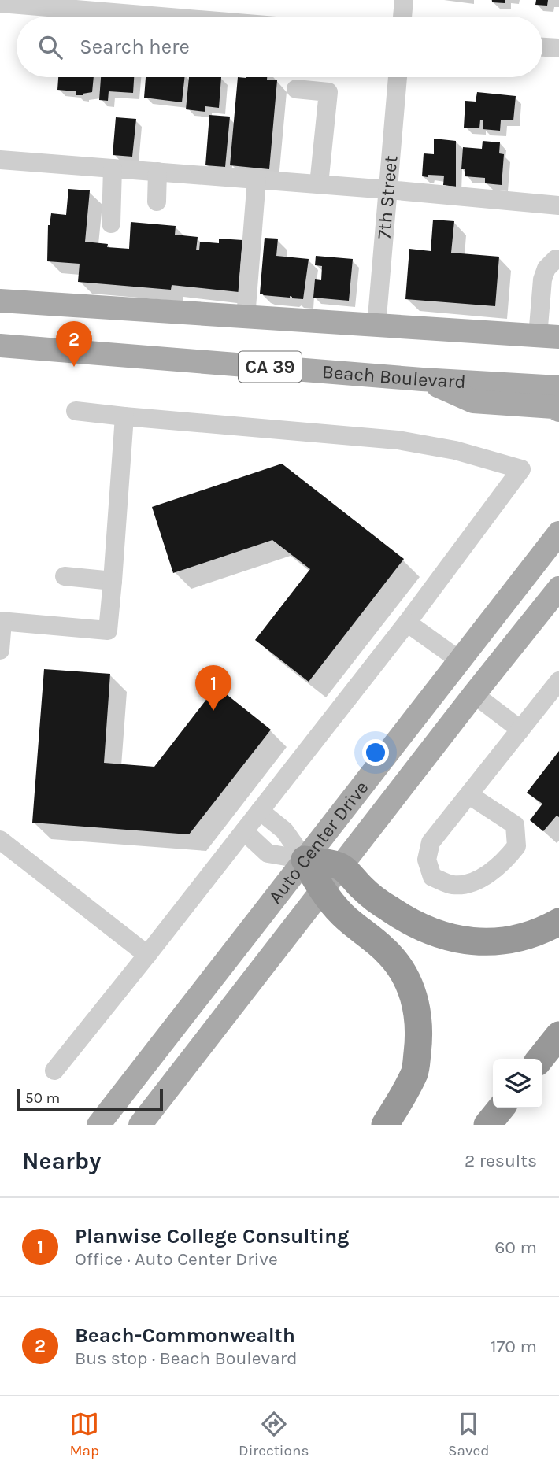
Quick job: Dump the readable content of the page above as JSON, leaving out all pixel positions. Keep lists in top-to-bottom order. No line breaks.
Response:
{"streets":{"main road":["CA 39","Beach Boulevard","Auto Center Drive"],"street":["7th Street"]},"scale_bar":"50 m","page":{"search":"Search here","pins":["2","1"],"scale":"50 m","heading":["Nearby","2 results"],"list":[{"mark":"1","name":"Planwise College Consulting","note":"Office · Auto Center Drive","value":"60 m"},{"mark":"2","name":"Beach-Commonwealth","note":"Bus stop · Beach Boulevard","value":"170 m"}],"nav":["Map","Directions","Saved"]}}
